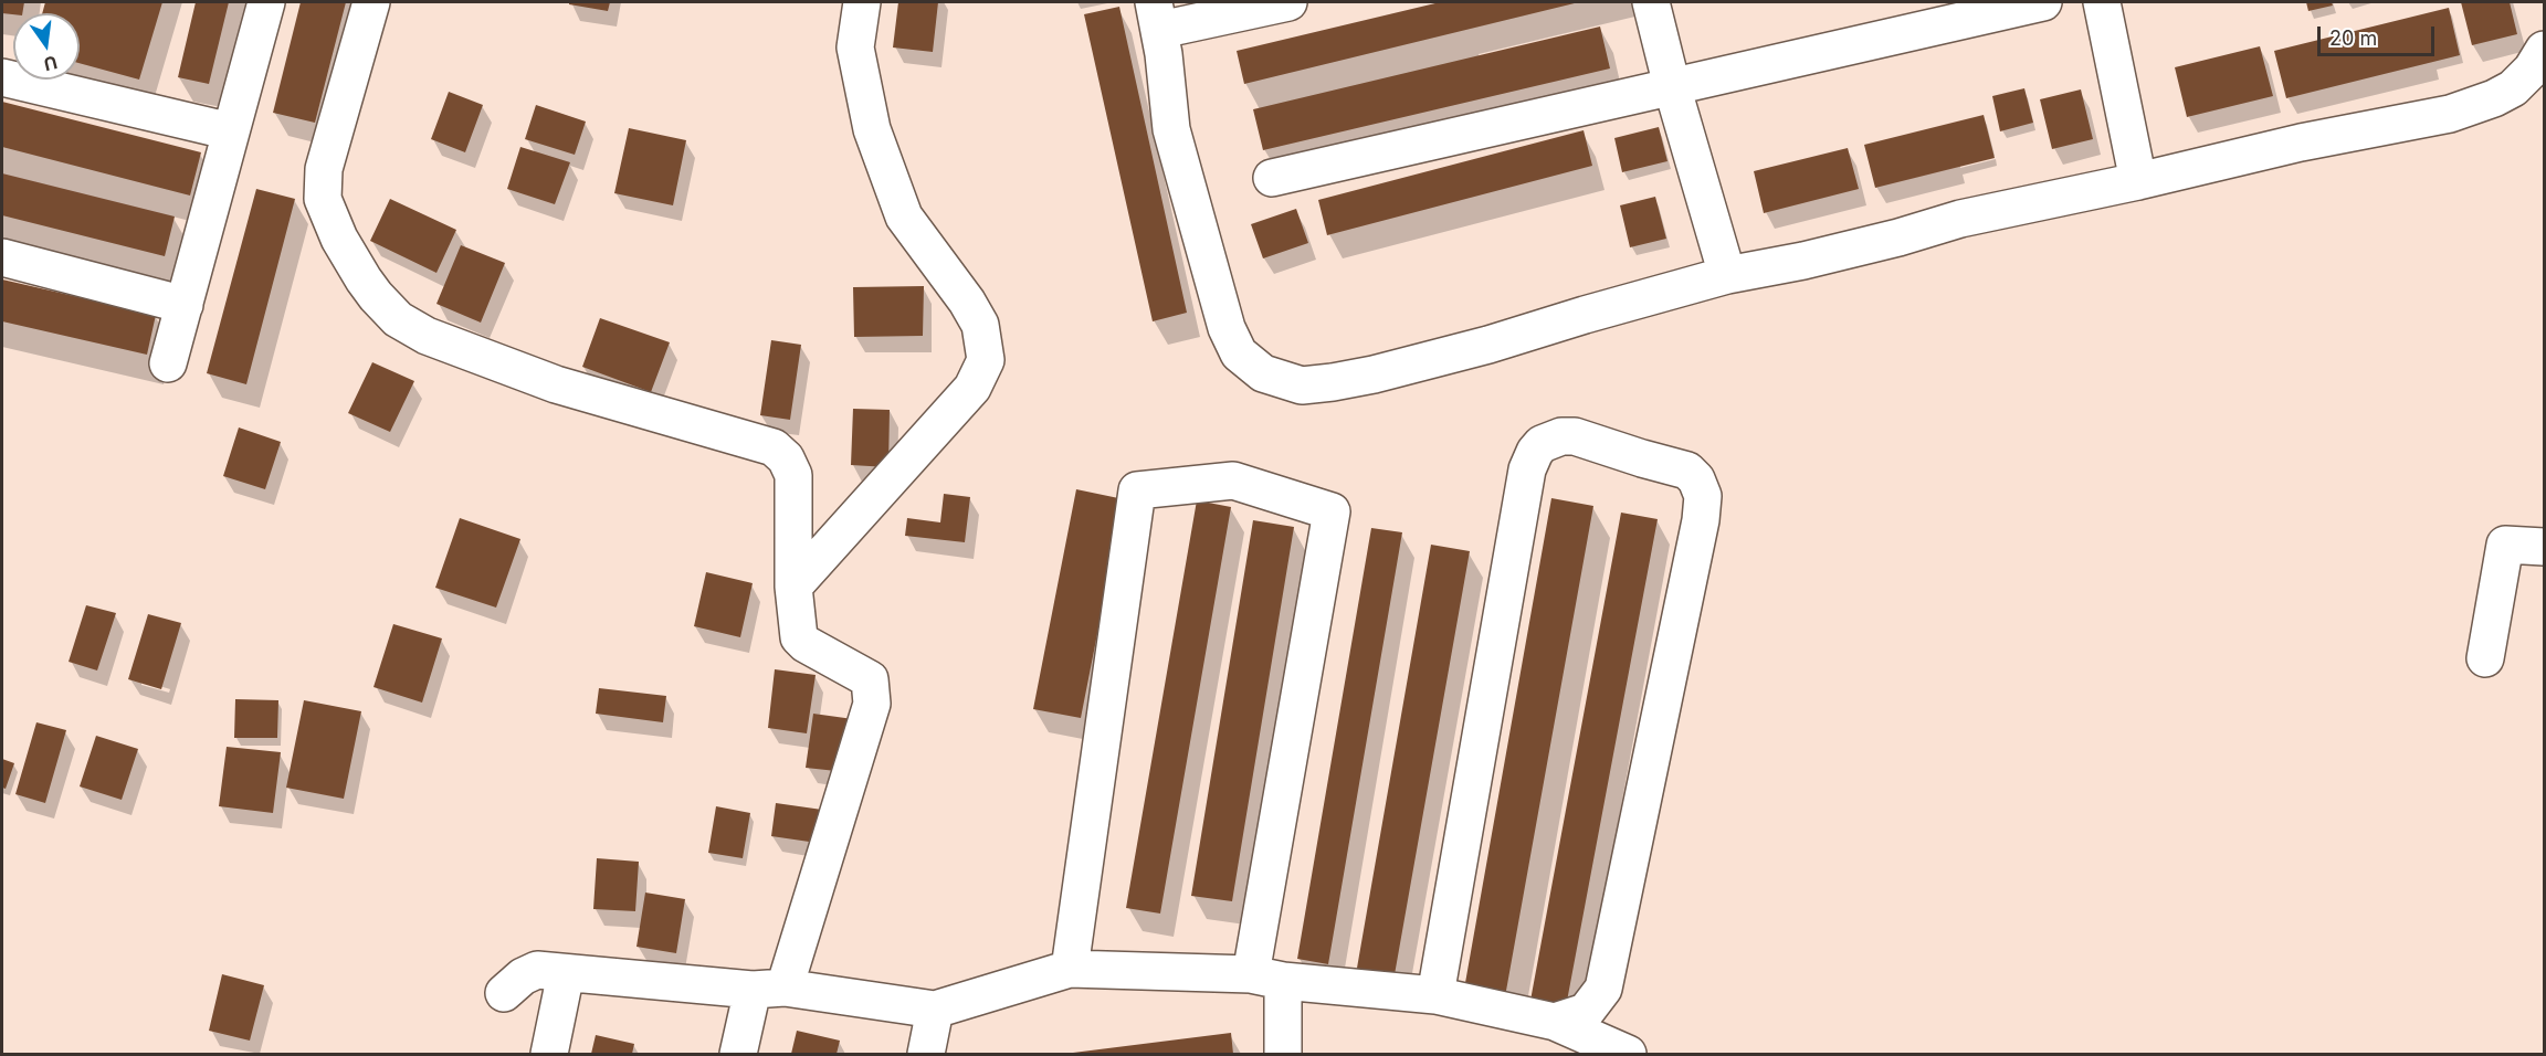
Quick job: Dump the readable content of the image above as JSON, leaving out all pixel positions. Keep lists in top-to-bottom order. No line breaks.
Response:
{"scale_bar":"20 m","north":"bottom"}
